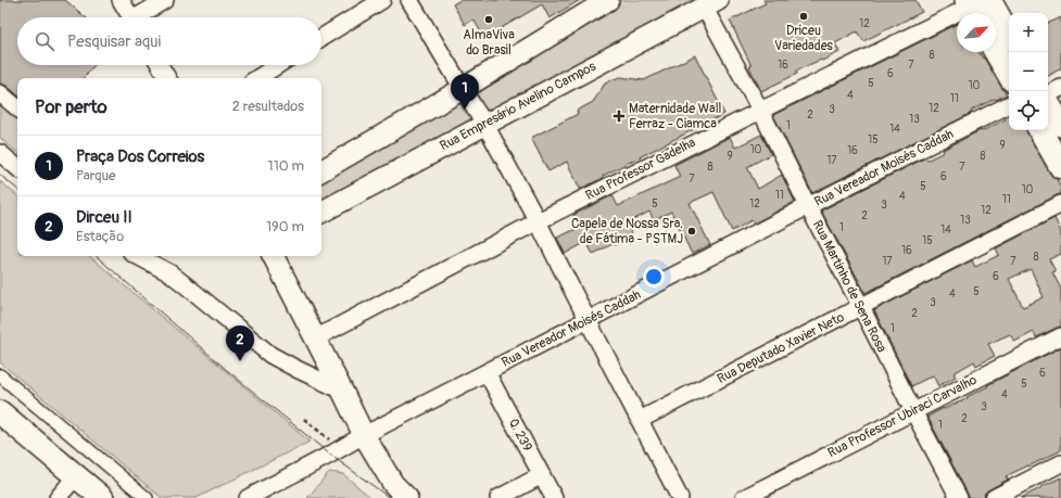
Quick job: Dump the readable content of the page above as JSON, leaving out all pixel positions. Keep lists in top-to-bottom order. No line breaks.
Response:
{"streets":{"street":["Rua Empresário Avelino Campos","Rua Vereador Moisés Caddah","Rua Professor Gadelha","Rua Martinho de Sena Rosa","Rua Deputado Xavier Neto","Rua Professor Ubiraci Carvalho","Q. 239"]},"crossings":[["Rua Empresário Avelino Campos","Rua Martinho de Sena Rosa"],["Rua Vereador Moisés Caddah","Rua Martinho de Sena Rosa"],["Rua Vereador Moisés Caddah","Q. 239"],["Rua Professor Gadelha","Rua Martinho de Sena Rosa"],["Rua Martinho de Sena Rosa","Rua Deputado Xavier Neto"],["Rua Martinho de Sena Rosa","Rua Professor Ubiraci Carvalho"]],"places":{"other":["Driceu Variedades","AlmaViva do Brasil","Capela de Nossa Sra. de Fátima - PSTMJ"],"health":["Maternidade Wall Ferraz - Ciamca"]},"house_numbers":["12","8","16","7","6","5","10","4","11","12","3","2","13","1","14","15","9","10","16","9","8","17","8","7","6","7","5","10","11","4","11","5","12","3","12","2","13","1","14","15","16","8","17","7","6","5","4","3","2","1","6","5","4","3","2","1"],"north":"top right","page":{"map_buttons":["+","−"],"search":"Pesquisar aqui","pins":["1","2"],"heading":["Por perto","2 resultados"],"list":[{"mark":"1","name":"Praça Dos Correios","note":"Parque","value":"110 m"},{"mark":"2","name":"Dirceu II","note":"Estação","value":"190 m"}]}}
